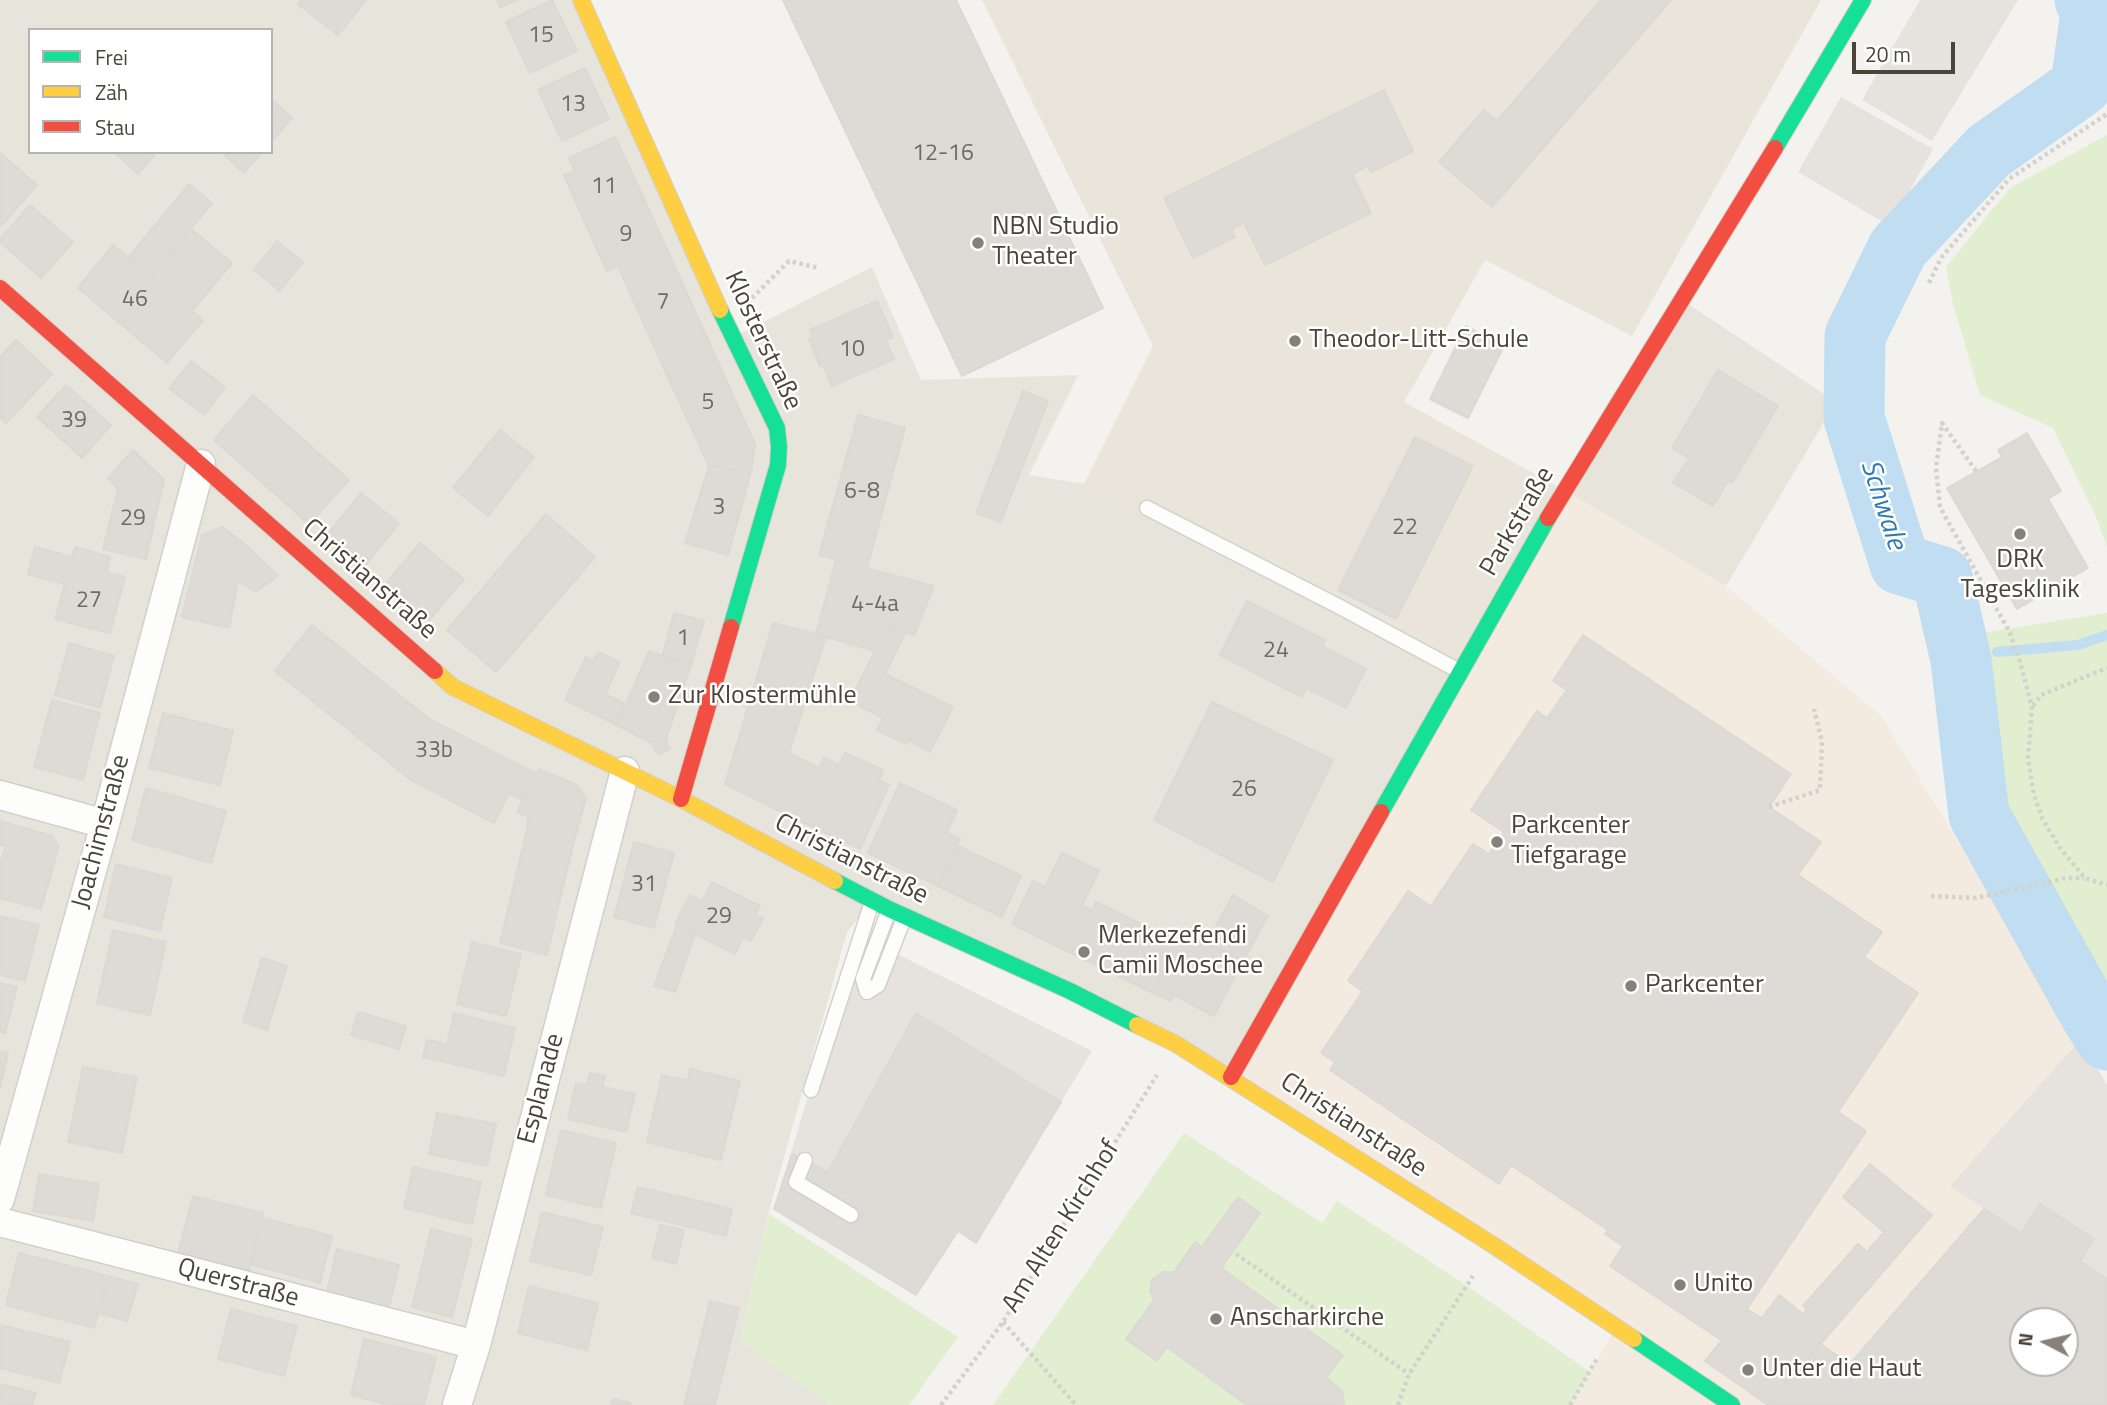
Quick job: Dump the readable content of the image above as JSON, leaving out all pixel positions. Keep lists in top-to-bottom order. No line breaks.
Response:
{"streets":{"street":["Klosterstraße","Parkstraße","Christianstraße","Joachimstraße","Esplanade","Querstraße"],"path":["Am Alten Kirchhof"]},"crossings":[["Klosterstraße","Christianstraße"],["Parkstraße","Christianstraße"],["Christianstraße","Joachimstraße"],["Christianstraße","Esplanade"],["Christianstraße","Am Alten Kirchhof"],["Esplanade","Querstraße"]],"water":["Schwale"],"places":["NBN Studio Theater","Theodor-Litt-Schule","DRK Tagesklinik","Zur Klostermühle","Parkcenter Tiefgarage","Merkezefendi Camii Moschee","Parkcenter","Unito","Anscharkirche","Unter die Haut"],"house_numbers":["15","13","12-16","11","9","46","7","10","5","39","6-8","3","29","22","27","4-4a","1","24","33b","26","31","29"],"legend":["Frei","Zäh","Stau"],"scale_bar":"20 m","north":"left"}
